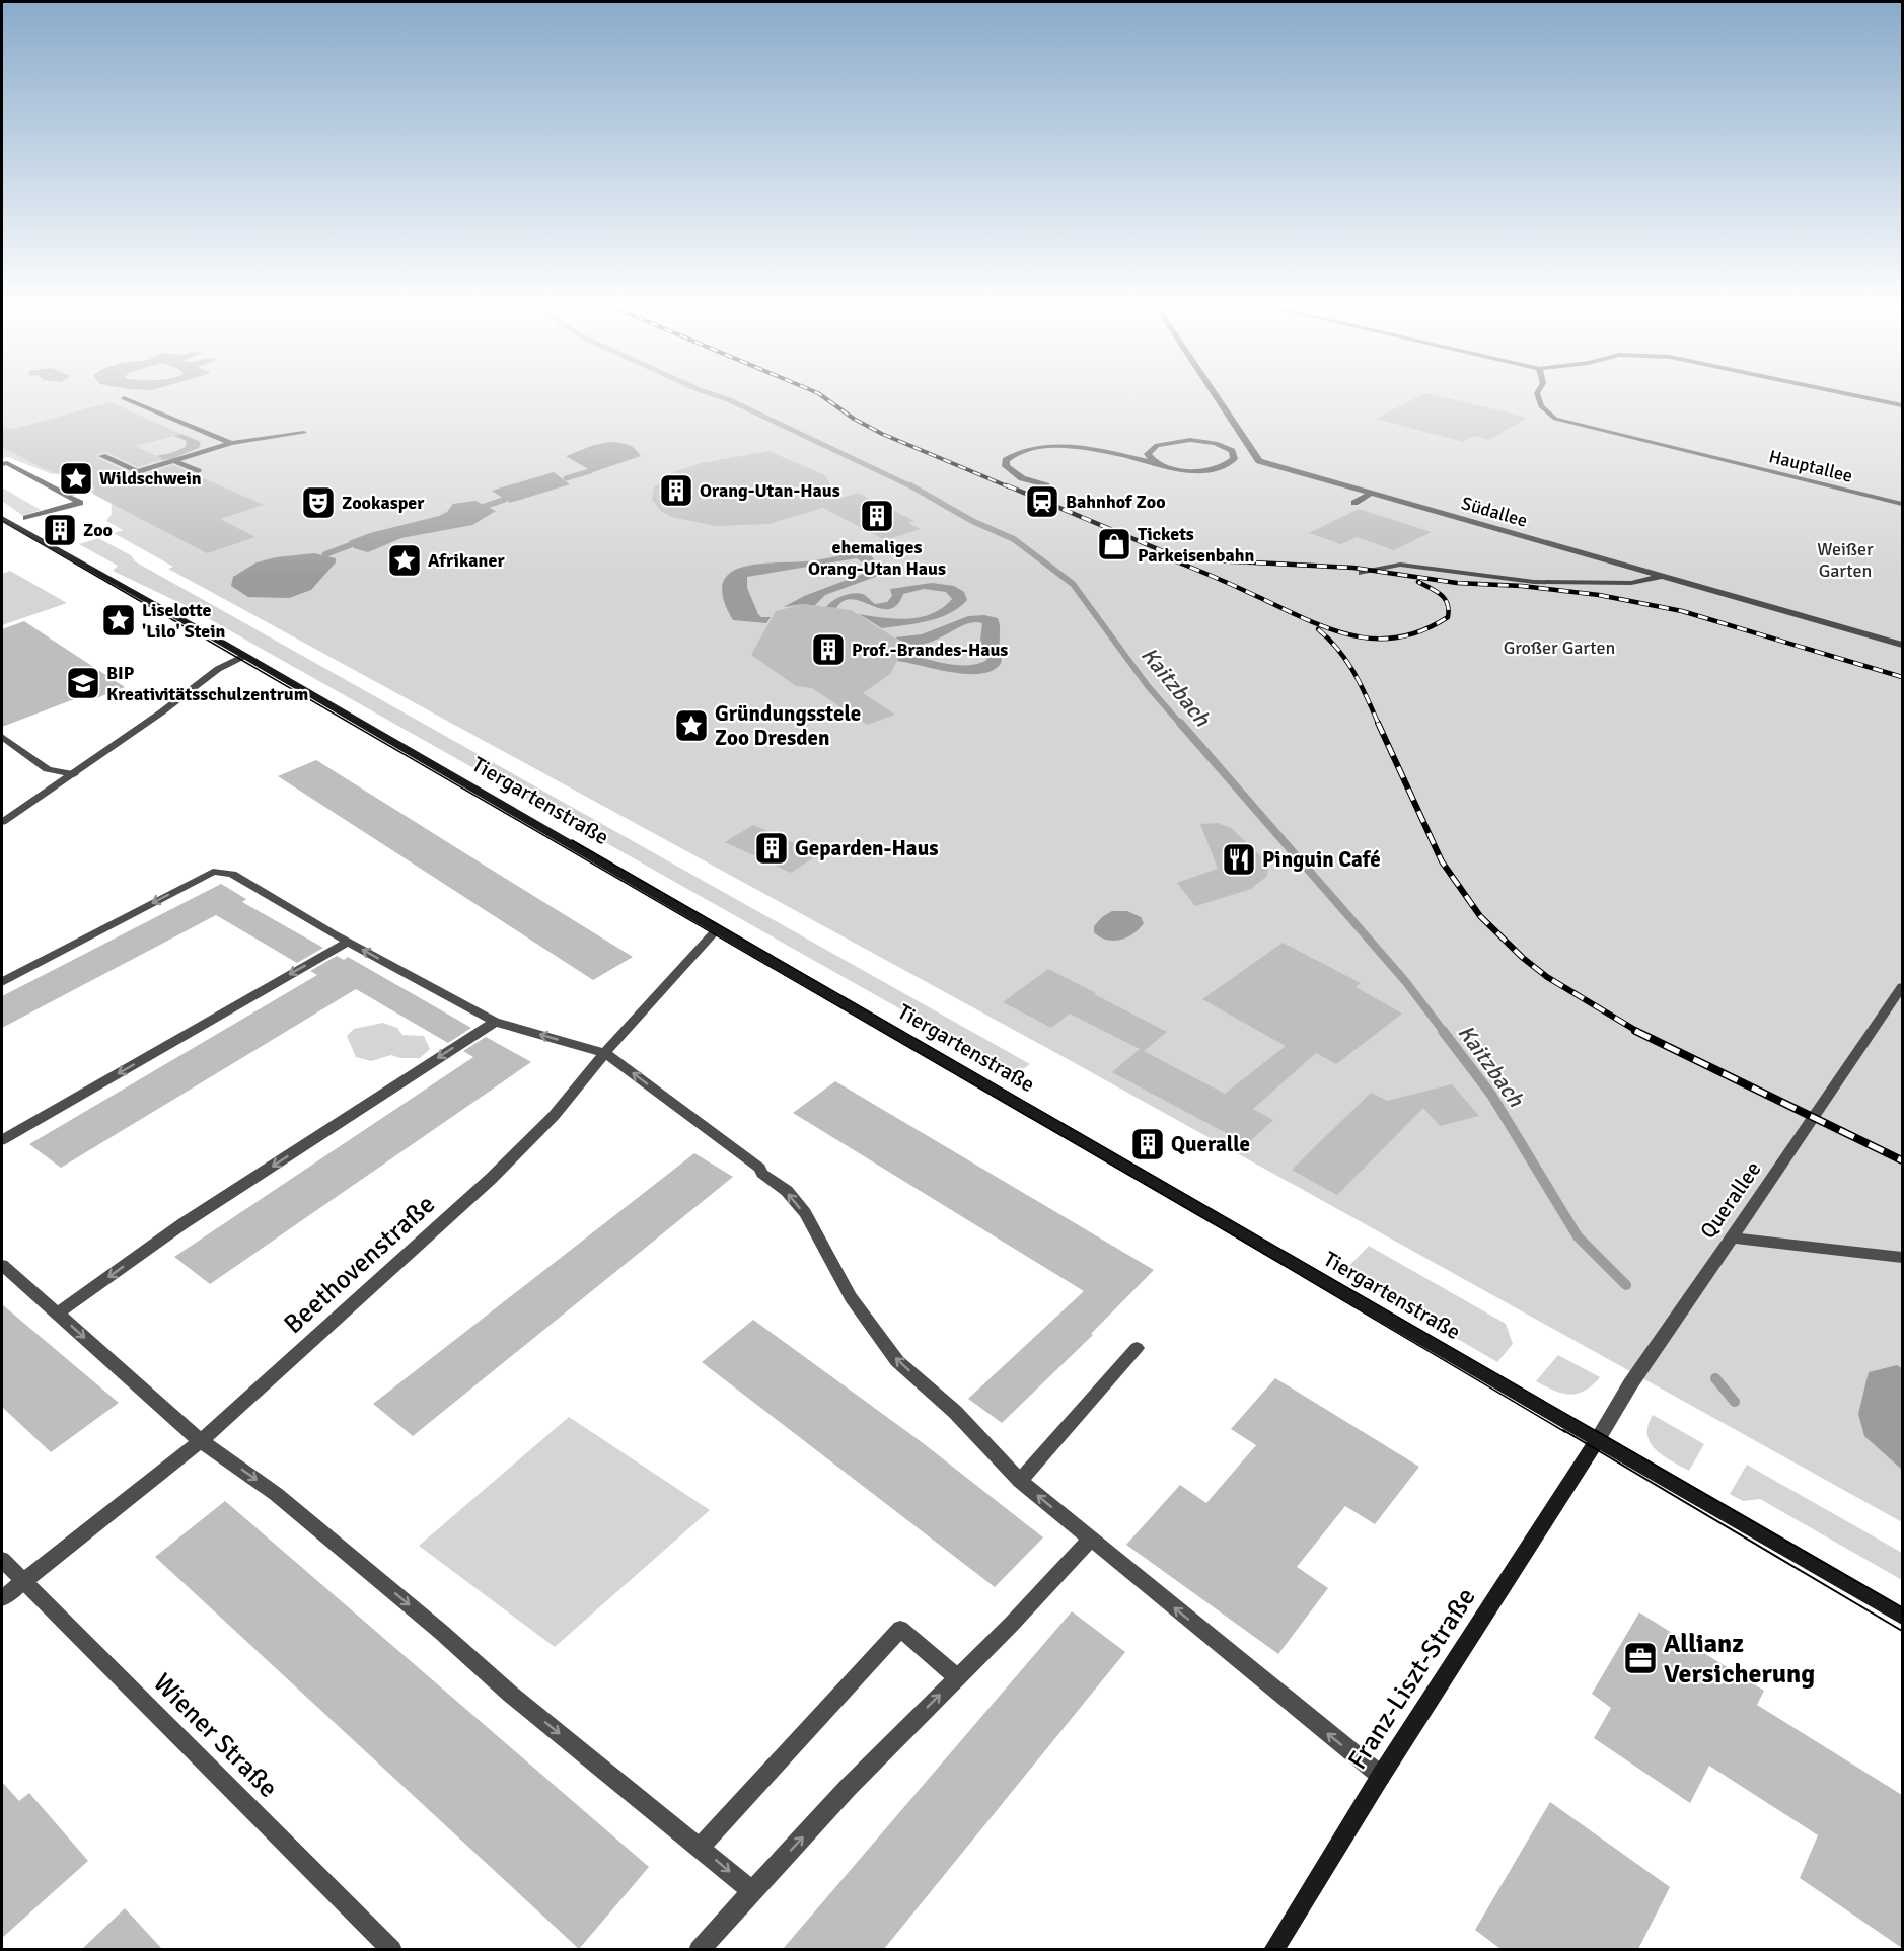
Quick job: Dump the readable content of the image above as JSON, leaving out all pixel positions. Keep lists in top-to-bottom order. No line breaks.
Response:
{"streets":{"main road":["Tiergartenstraße","Franz-Liszt-Straße"],"street":["Hauptallee","Südallee","Querallee","Beethovenstraße","Wiener Straße"]},"crossings":[["Tiergartenstraße","Querallee"],["Tiergartenstraße","Beethovenstraße"],["Tiergartenstraße","Franz-Liszt-Straße"],["Querallee","Franz-Liszt-Straße"],["Beethovenstraße","Wiener Straße"]],"water":["Kaitzbach"],"parks":["Weißer Garten","Großer Garten"],"places":{"place":["Wildschwein","Afrikaner","Liselotte 'Lilo' Stein","Gründungsstele Zoo Dresden"],"building":["Orang-Utan-Haus","ehemaliges Orang-Utan Haus","Zoo","Prof.-Brandes-Haus","Geparden-Haus","Queralle"],"station":["Bahnhof Zoo"],"theatre":["Zookasper"],"shop":["Tickets Parkeisenbahn"],"school or university":["BIP Kreativitätsschulzentrum"],"restaurant":["Pinguin Café"],"office":["Allianz Versicherung"]}}
